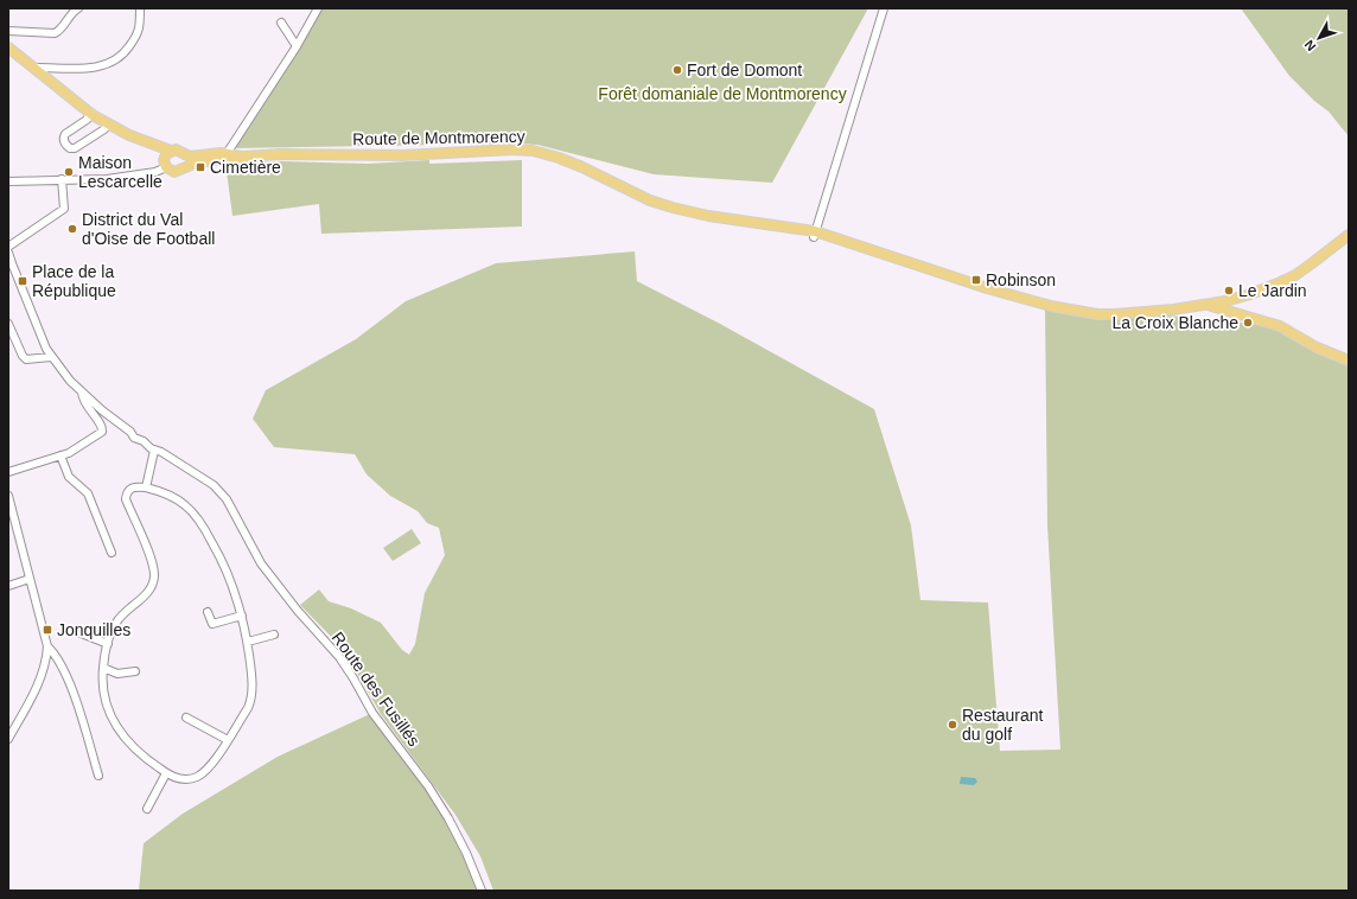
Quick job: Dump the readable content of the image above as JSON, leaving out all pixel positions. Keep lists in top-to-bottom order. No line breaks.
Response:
{"streets":{"main road":["Route de Montmorency"],"street":["Route des Fusillés"]},"parks":["Forêt domaniale de Montmorency"],"places":{"other":["Fort de Domont","Maison Lescarcelle","District du Val d'Oise de Football","Le Jardin","La Croix Blanche","Restaurant du golf"],"transit":["Cimetière","Robinson","Place de la République","Jonquilles"]},"north":"bottom left"}
